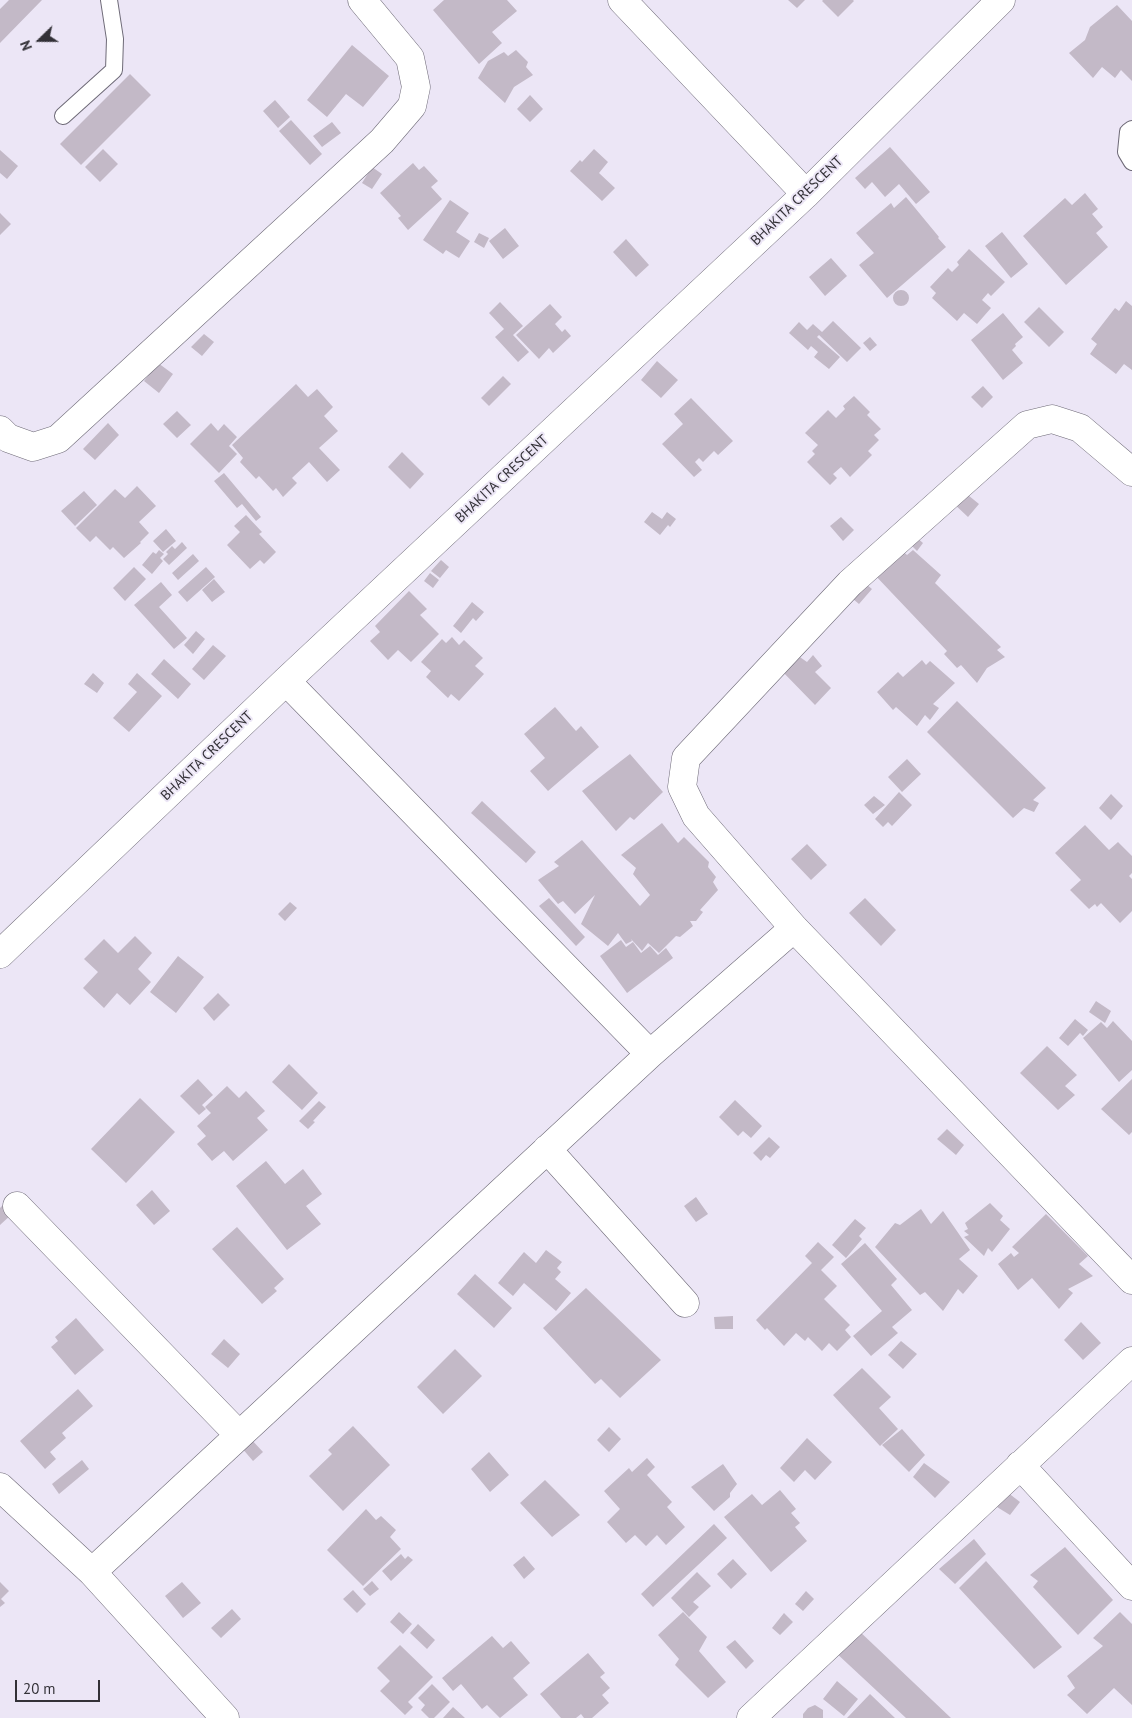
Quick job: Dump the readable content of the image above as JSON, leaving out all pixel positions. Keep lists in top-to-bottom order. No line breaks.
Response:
{"streets":{"street":["BHAKITA CRESCENT"]},"scale_bar":"20 m","north":"left"}
